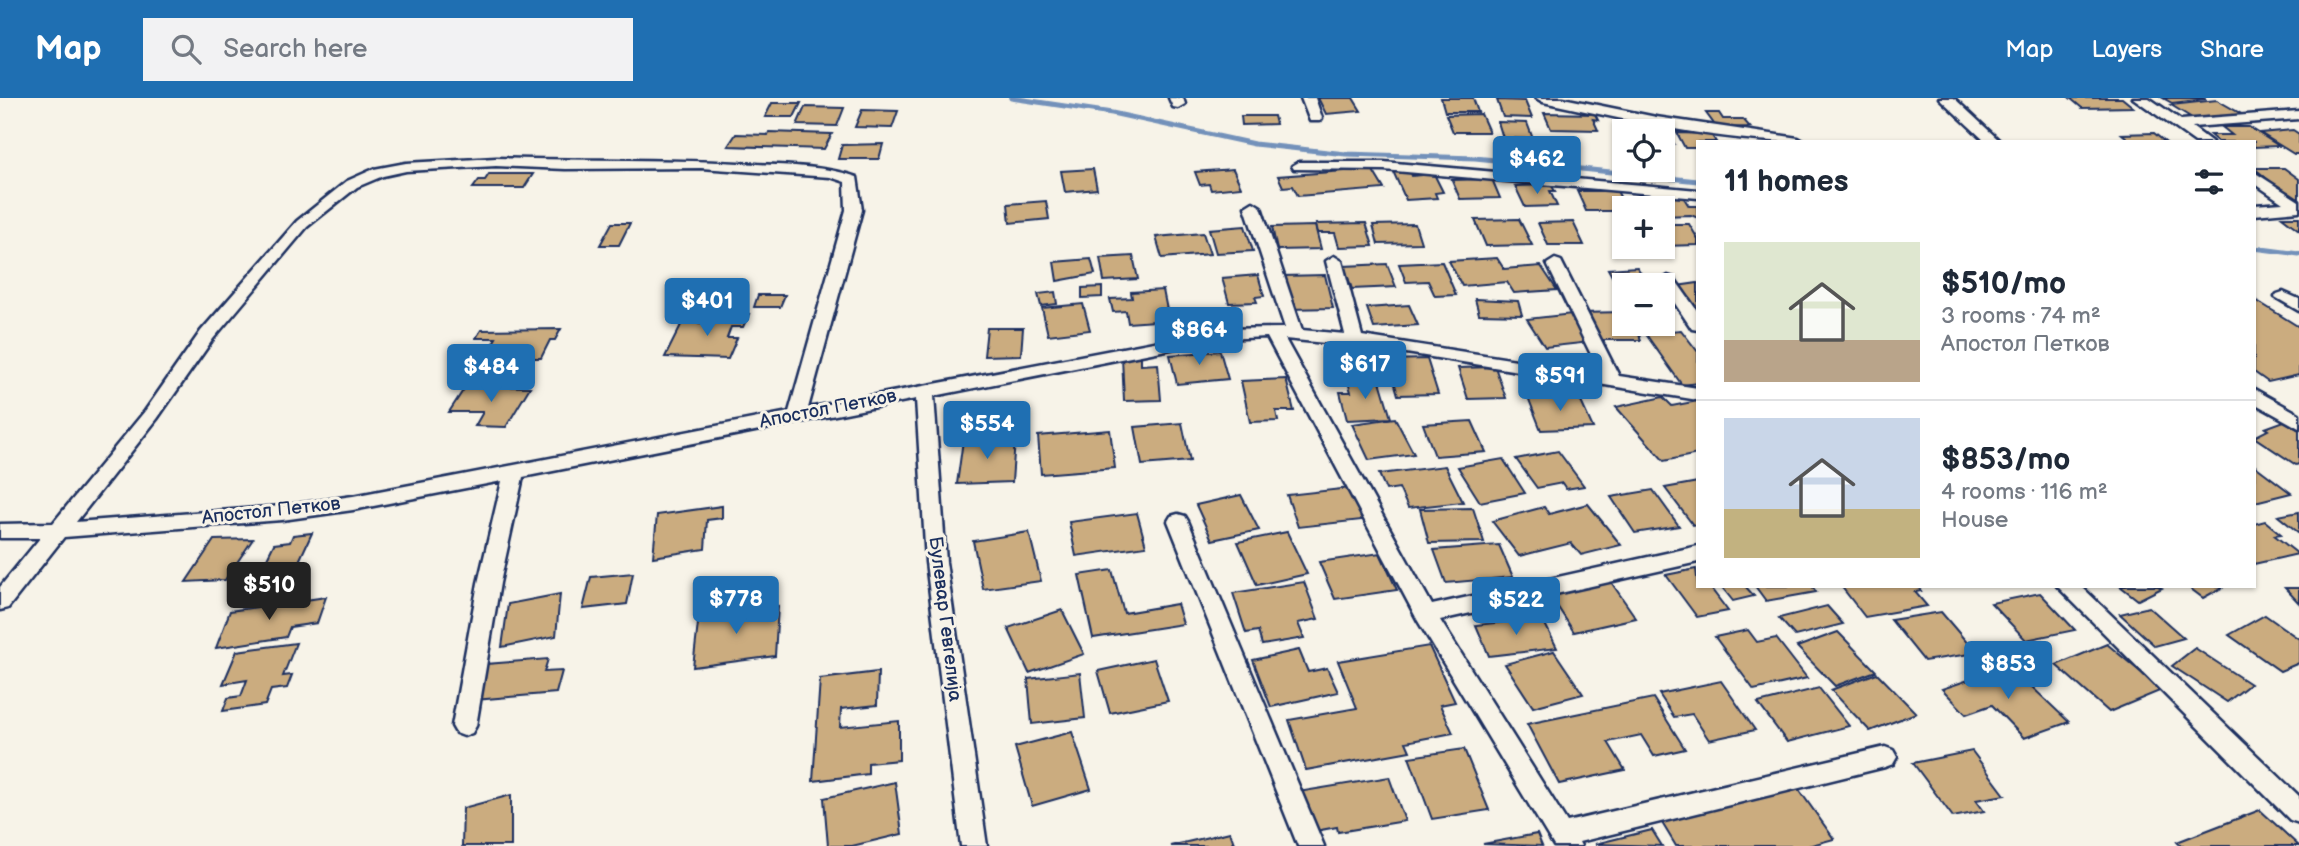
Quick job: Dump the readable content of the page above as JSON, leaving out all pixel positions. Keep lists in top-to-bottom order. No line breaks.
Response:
{"streets":{"street":["Апостол Петков","Булевар Гевгелија"]},"crossings":[["Апостол Петков","Булевар Гевгелија"]],"page":{"header":"Map","search":"Search here","nav":["Map","Layers","Share"],"map_buttons":["+","−"],"price":["$462","$401","$864","$617","$484","$591","$554","$510","$778","$522","$853"],"heading":"11 homes","list":[{"name":"$510/mo","note":"3 rooms · 74 m² · Апостол Петков"},{"name":"$853/mo","note":"4 rooms · 116 m² · House"}]}}
